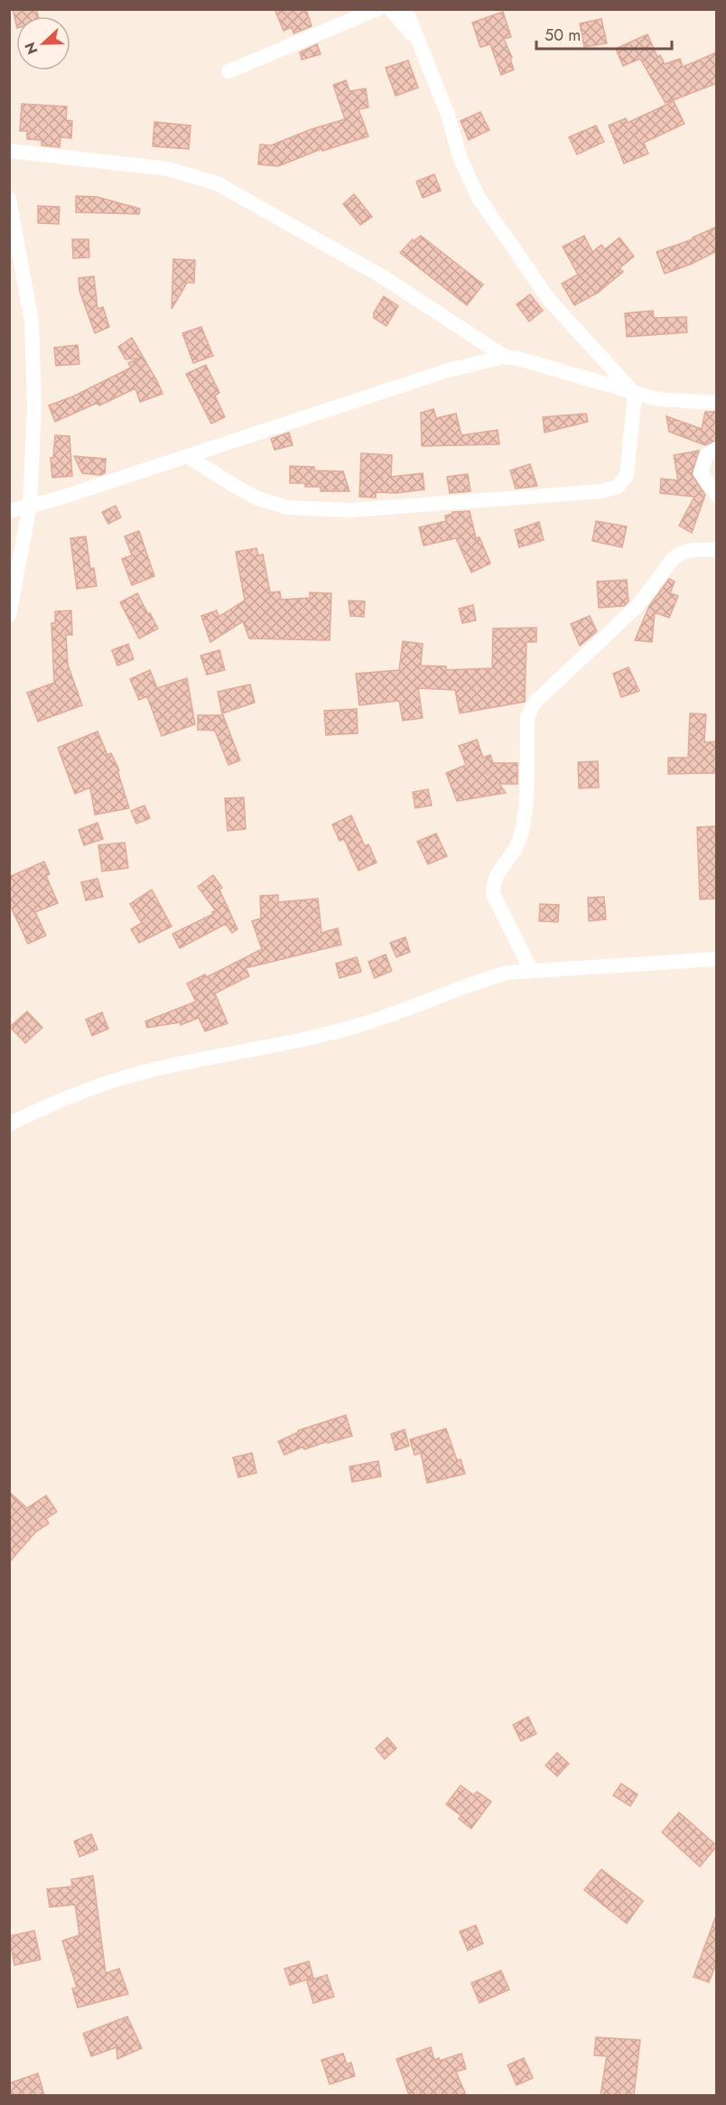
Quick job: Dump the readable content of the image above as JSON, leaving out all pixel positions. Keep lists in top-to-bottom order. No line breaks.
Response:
{"scale_bar":"50 m","north":"left"}
